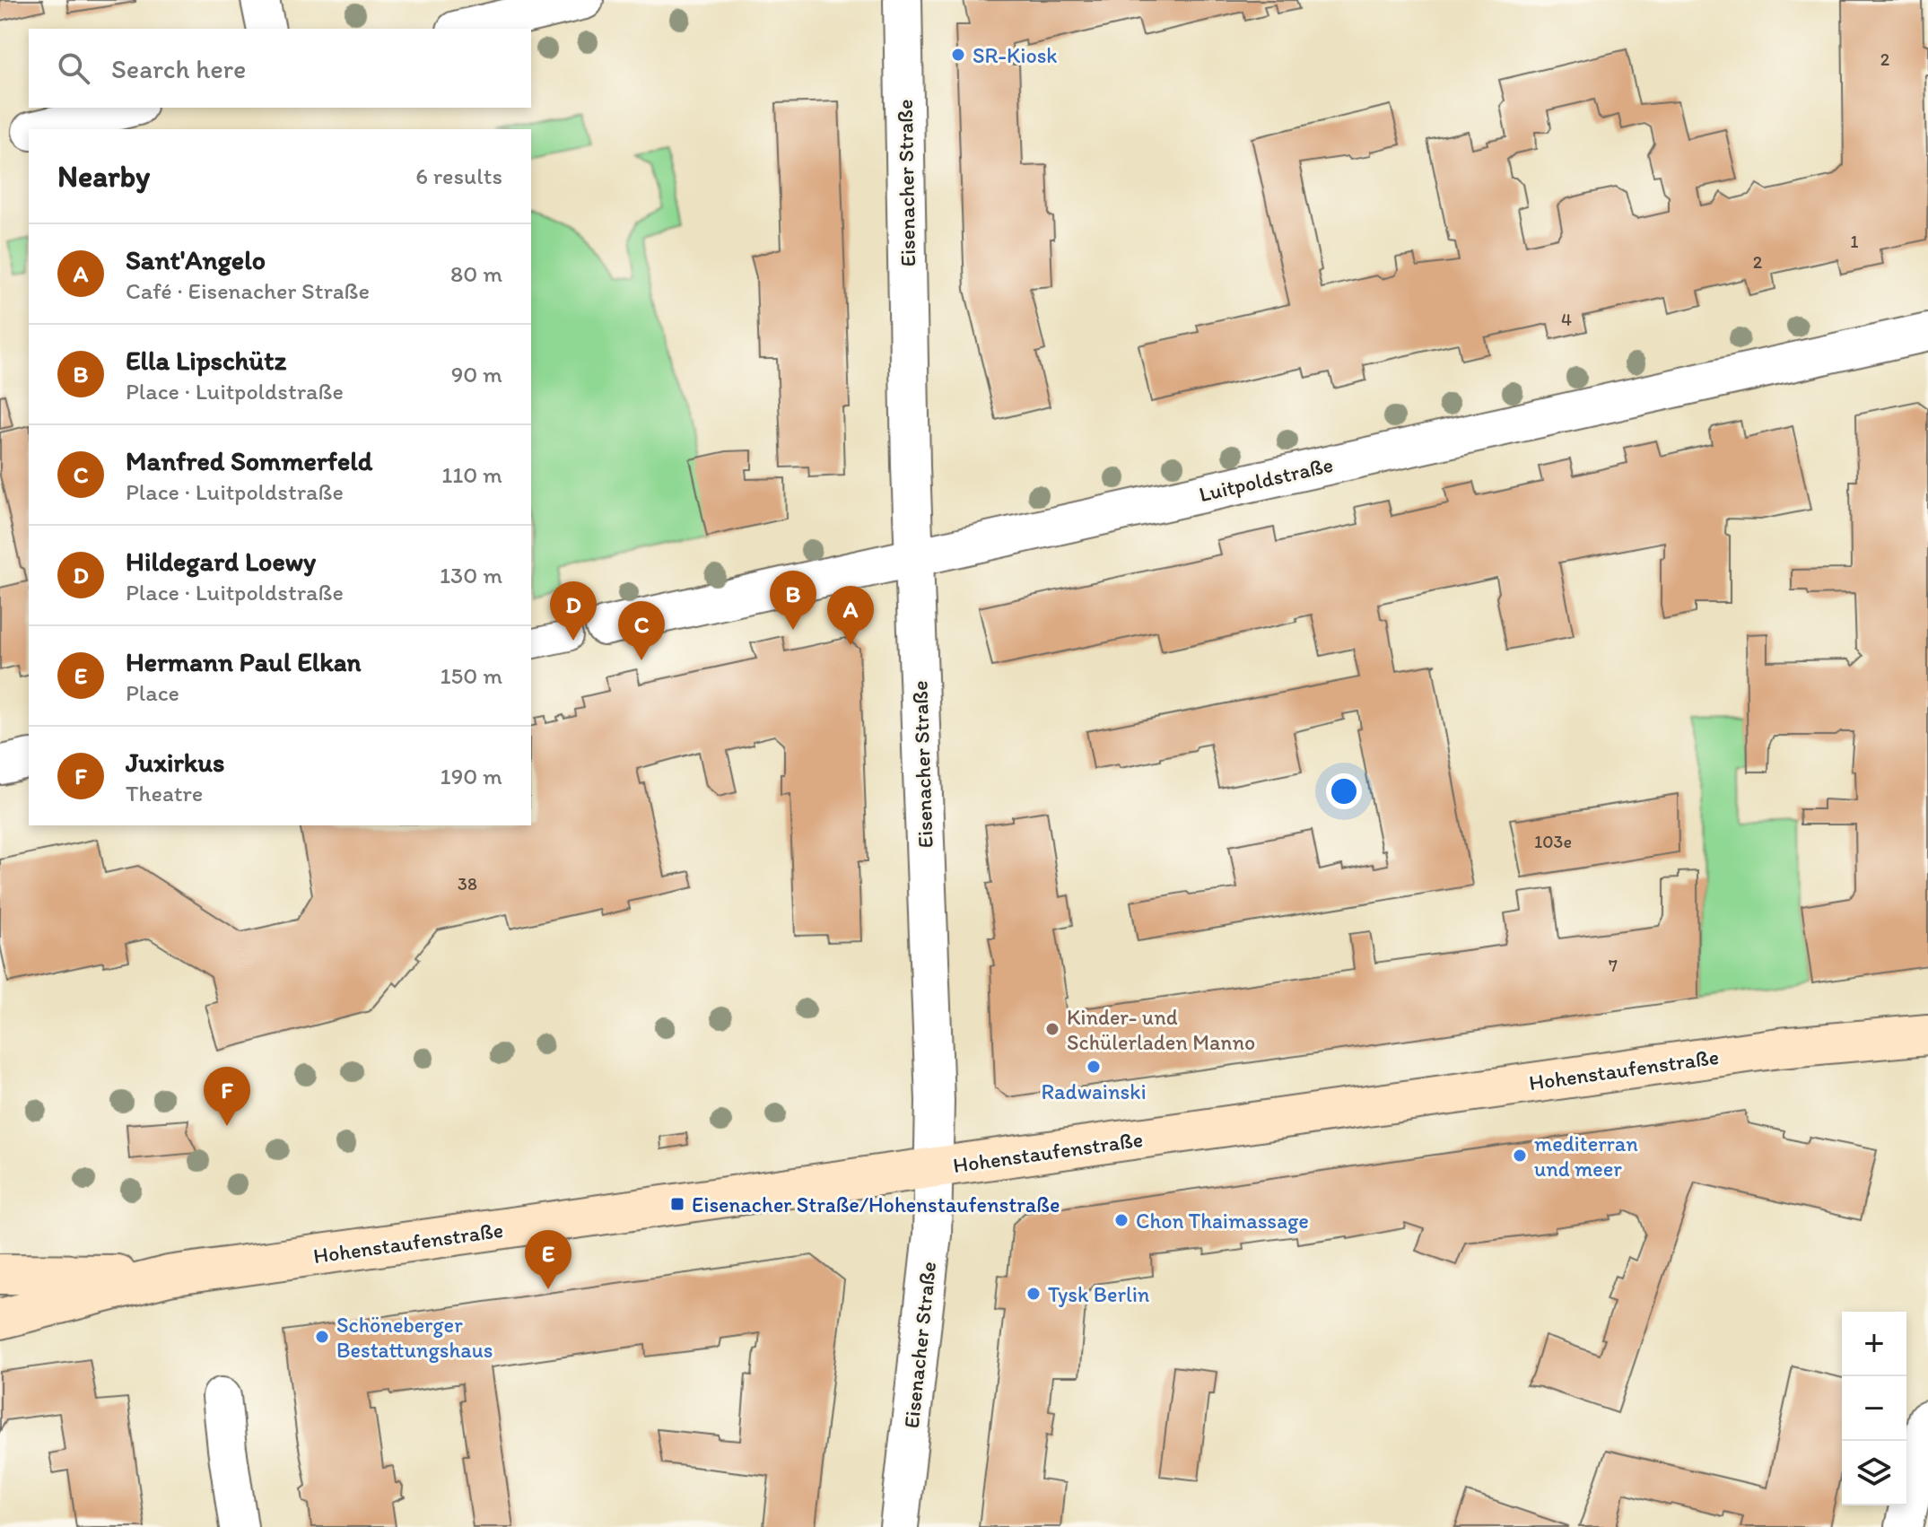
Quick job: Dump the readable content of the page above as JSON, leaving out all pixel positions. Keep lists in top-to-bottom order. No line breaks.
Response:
{"streets":{"main road":["Hohenstaufenstraße"],"street":["Eisenacher Straße","Luitpoldstraße"]},"crossings":[["Eisenacher Straße","Luitpoldstraße"],["Eisenacher Straße","Hohenstaufenstraße"]],"places":{"other":["SR-Kiosk","Kinder- und Schülerladen Manno","Radwainski","mediterran und meer","Chon Thaimassage","Tysk Berlin","Schöneberger Bestattungshaus"],"transit":["Eisenacher Straße/Hohenstaufenstraße"]},"house_numbers":["2","1","2","4","103e","38","7"],"page":{"search":"Search here","heading":["Nearby","6 results"],"list":[{"mark":"A","name":"Sant'Angelo","note":"Café · Eisenacher Straße","value":"80 m"},{"mark":"B","name":"Ella Lipschütz","note":"Place · Luitpoldstraße","value":"90 m"},{"mark":"C","name":"Manfred Sommerfeld","note":"Place · Luitpoldstraße","value":"110 m"},{"mark":"D","name":"Hildegard Loewy","note":"Place · Luitpoldstraße","value":"130 m"},{"mark":"E","name":"Hermann Paul Elkan","note":"Place","value":"150 m"},{"mark":"F","name":"Juxirkus","note":"Theatre","value":"190 m"}],"pins":["B","D","A","C","F","E"],"map_buttons":["+","−"]}}
